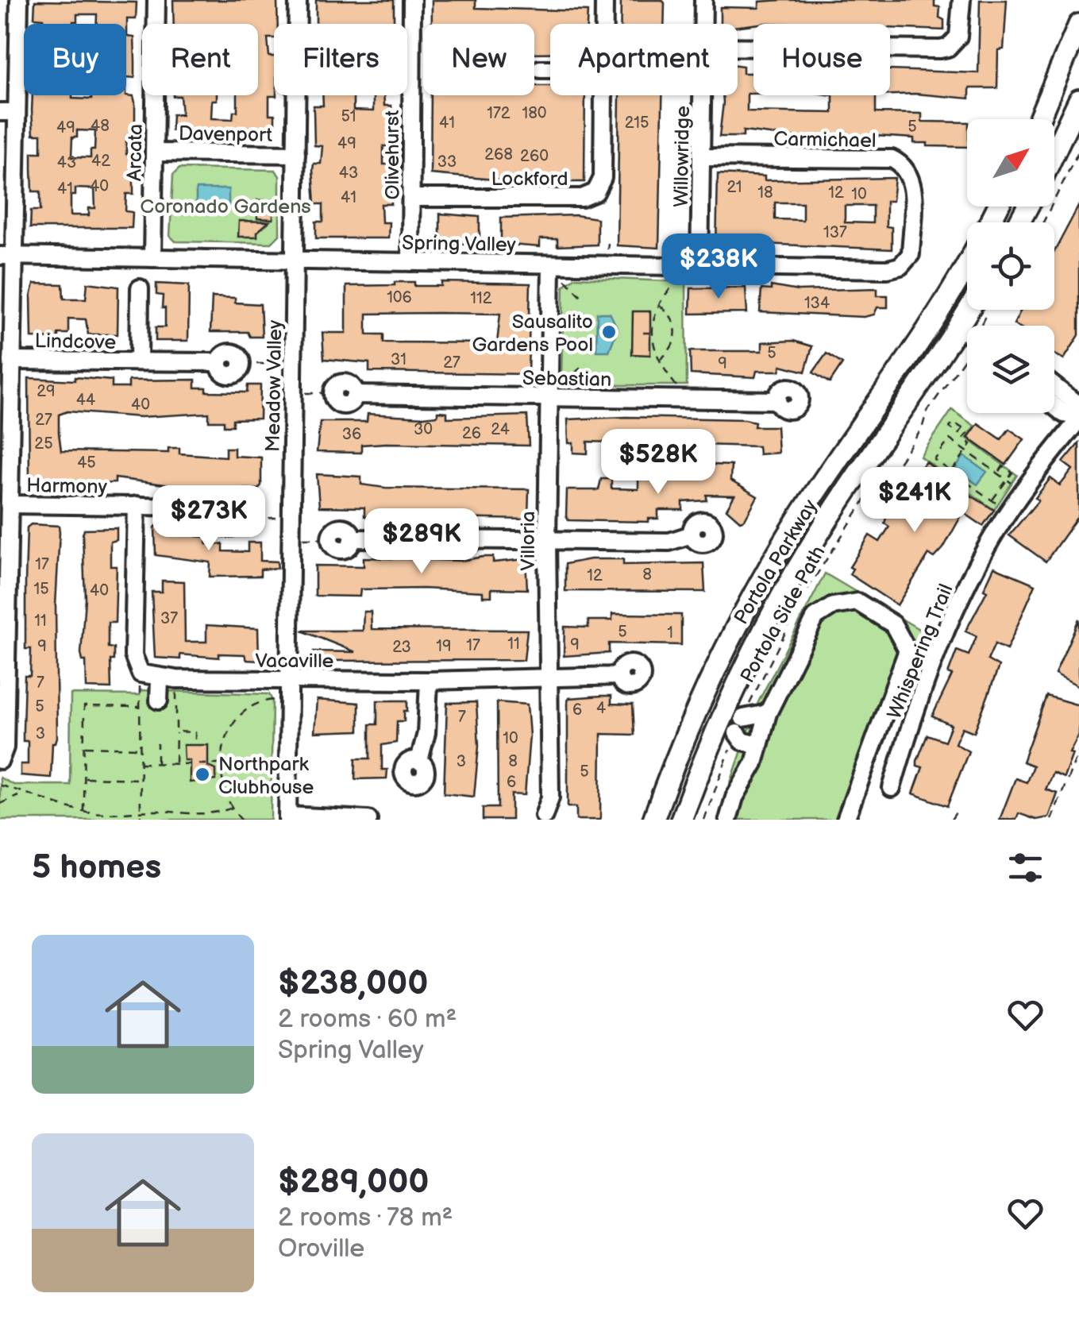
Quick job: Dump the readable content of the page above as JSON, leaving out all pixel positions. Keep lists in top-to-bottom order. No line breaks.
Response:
{"streets":{"main road":["Portola Parkway"],"street":["Davenport","Carmichael","Arcata","Olivehurst","Willowridge","Lockford","Spring Valley","Lindcove","Sebastian","Meadow Valley","Harmony","Villoria","Whispering Trail","Vacaville"],"path":["Portola Side Path"]},"crossings":[["Davenport","Arcata"],["Davenport","Meadow Valley"],["Carmichael","Willowridge"],["Carmichael","Spring Valley"],["Arcata","Spring Valley"],["Olivehurst","Lockford"],["Olivehurst","Spring Valley"],["Willowridge","Spring Valley"],["Spring Valley","Meadow Valley"],["Spring Valley","Villoria"],["Sebastian","Villoria"],["Meadow Valley","Vacaville"],["Villoria","Vacaville"]],"parks":["Coronado Gardens"],"places":["Sausalito Gardens Pool","Northpark Clubhouse"],"house_numbers":["172","180","51","41","215","48","5","49","49","268","260","42","33","43","43","40","21","41","18","12","10","41","137","106","112","134","5","31","27","9","29","44","40","27","30","24","26","36","25","45","17","8","12","15","40","37","11","5","1","11","9","17","9","19","23","7","5","4","6","7","3","10","3","8","5","6"],"north":"top right","page":{"chip":["Buy","Rent","Filters","New","Apartment","House"],"price":["$238K","$528K","$241K","$273K","$289K"],"heading":"5 homes","list":[{"name":"$238,000","note":"2 rooms · 60 m² · Spring Valley"},{"name":"$289,000","note":"2 rooms · 78 m² · Oroville"}]}}
